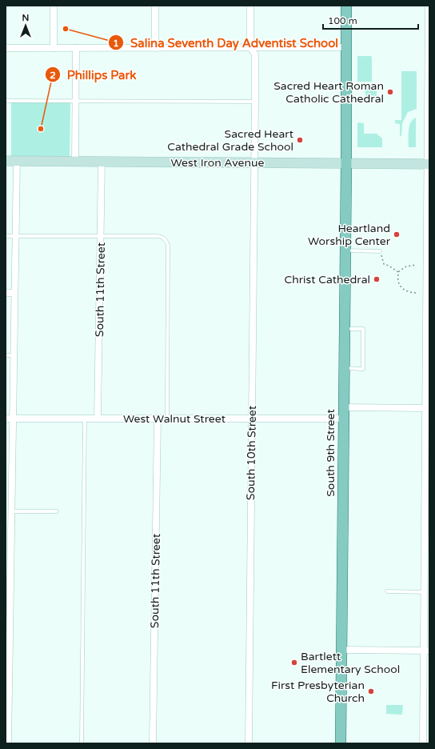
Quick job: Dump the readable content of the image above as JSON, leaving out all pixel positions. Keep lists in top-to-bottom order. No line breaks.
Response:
{"streets":{"main road":["South 9th Street"],"street":["West Iron Avenue","South 11th Street","West Walnut Street","South 10th Street"]},"crossings":[["West Iron Avenue","South 11th Street"],["West Iron Avenue","South 10th Street"],["West Iron Avenue","South 9th Street"],["South 11th Street","West Walnut Street"],["West Walnut Street","South 10th Street"],["West Walnut Street","South 9th Street"]],"places":["Salina Seventh Day Adventist School","Sacred Heart Roman Catholic Cathedral","Phillips Park","Sacred Heart Cathedral Grade School","Heartland Worship Center","Christ Cathedral","Bartlett Elementary School","First Presbyterian Church"],"scale_bar":"100 m","north":"top"}
